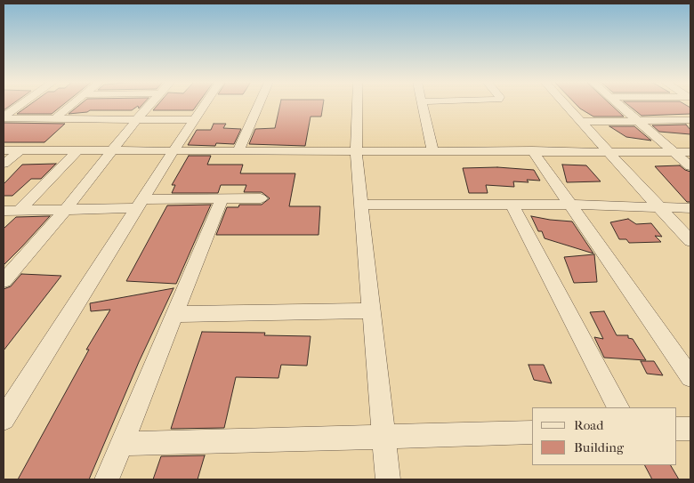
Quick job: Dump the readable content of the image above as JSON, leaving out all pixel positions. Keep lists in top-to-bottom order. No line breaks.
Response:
{"legend":["Road","Building"]}
